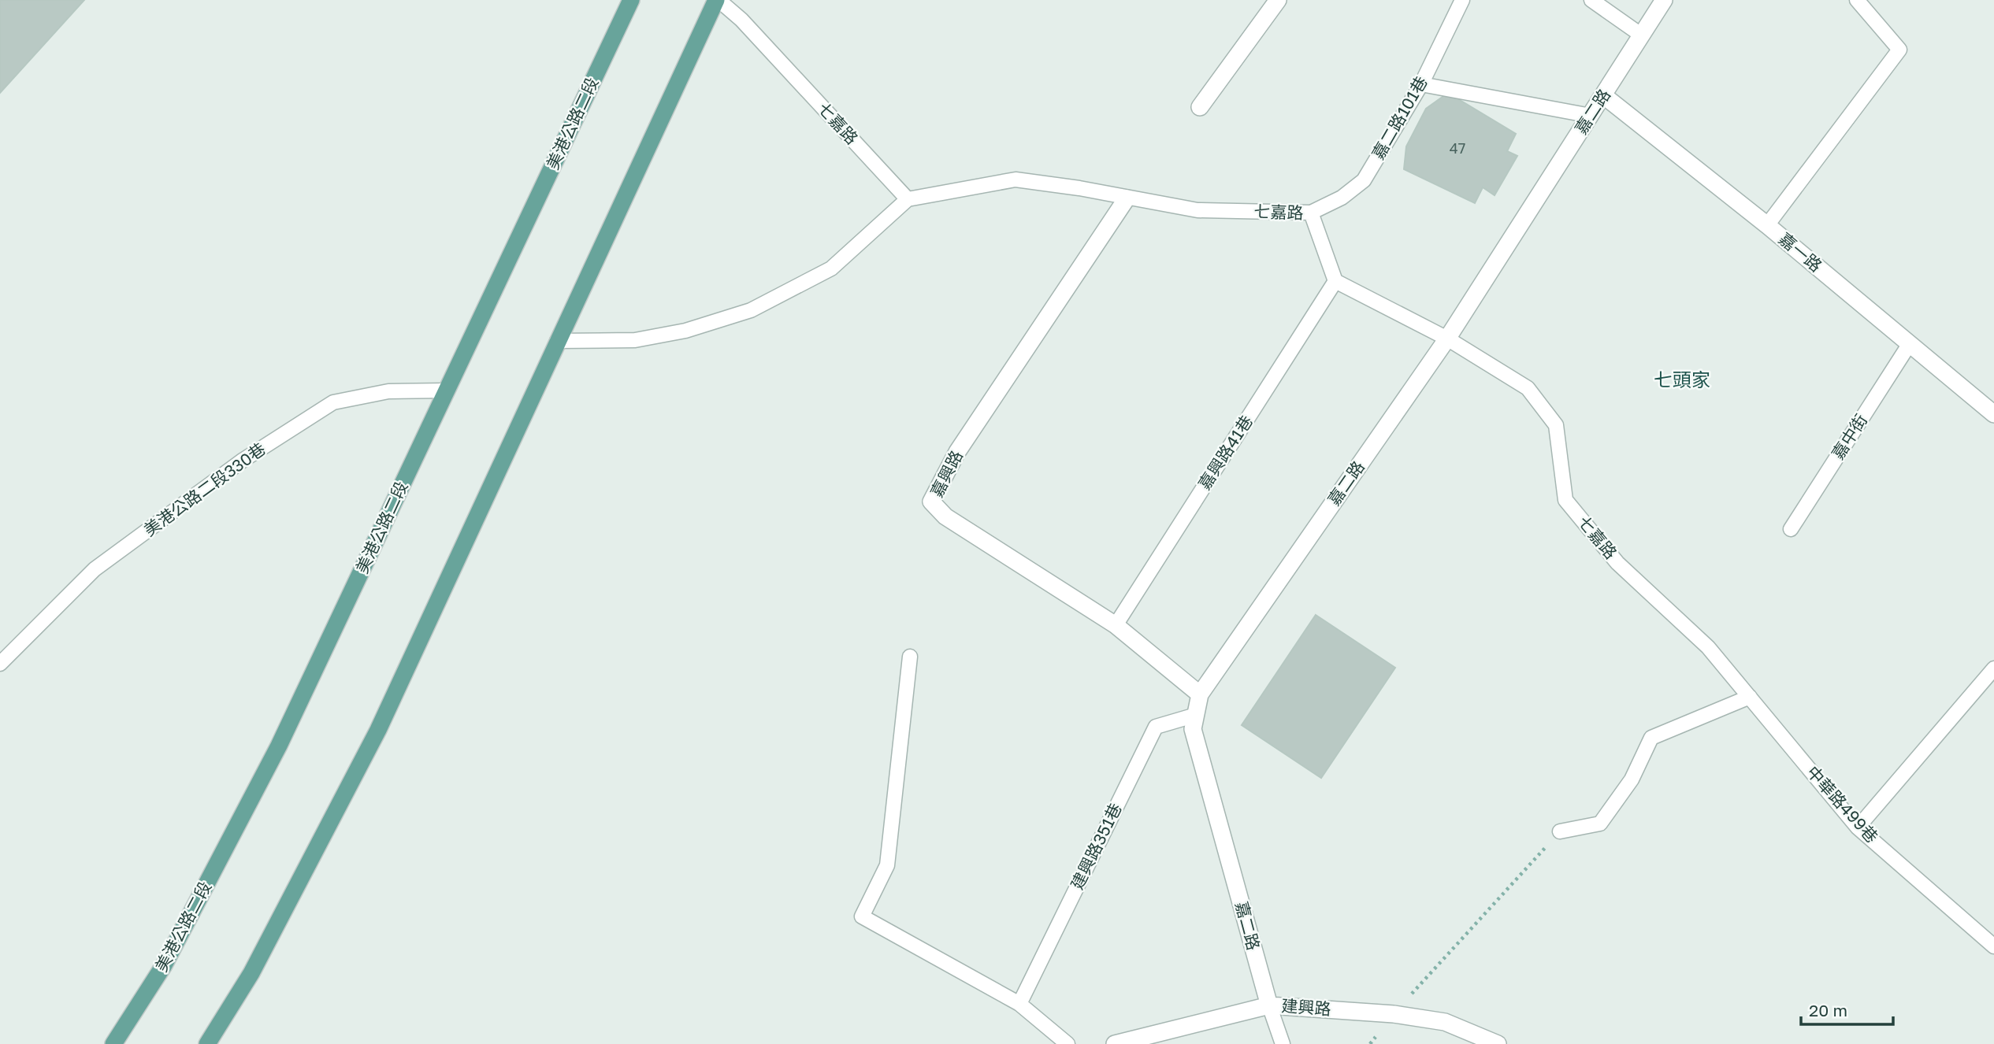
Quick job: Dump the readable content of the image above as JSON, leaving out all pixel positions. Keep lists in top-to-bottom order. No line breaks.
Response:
{"streets":{"main road":["美港公路二段"],"street":["嘉二路","嘉一路","嘉興路","建興路"],"lane":["嘉二路101巷","七嘉路","嘉中街","嘉興路41巷","美港公路二段330巷","中華路499巷","建興路351巷"]},"crossings":[["嘉二路","七嘉路"],["嘉二路","嘉一路"],["嘉二路","嘉興路"],["嘉二路","建興路351巷"],["嘉二路","建興路"],["嘉二路101巷","七嘉路"],["美港公路二段","美港公路二段330巷"],["七嘉路","嘉興路41巷"],["七嘉路","嘉興路"],["七嘉路","中華路499巷"],["嘉一路","嘉中街"],["嘉興路41巷","嘉興路"]],"districts":["七頭家"],"house_numbers":["47"],"scale_bar":"20 m"}
